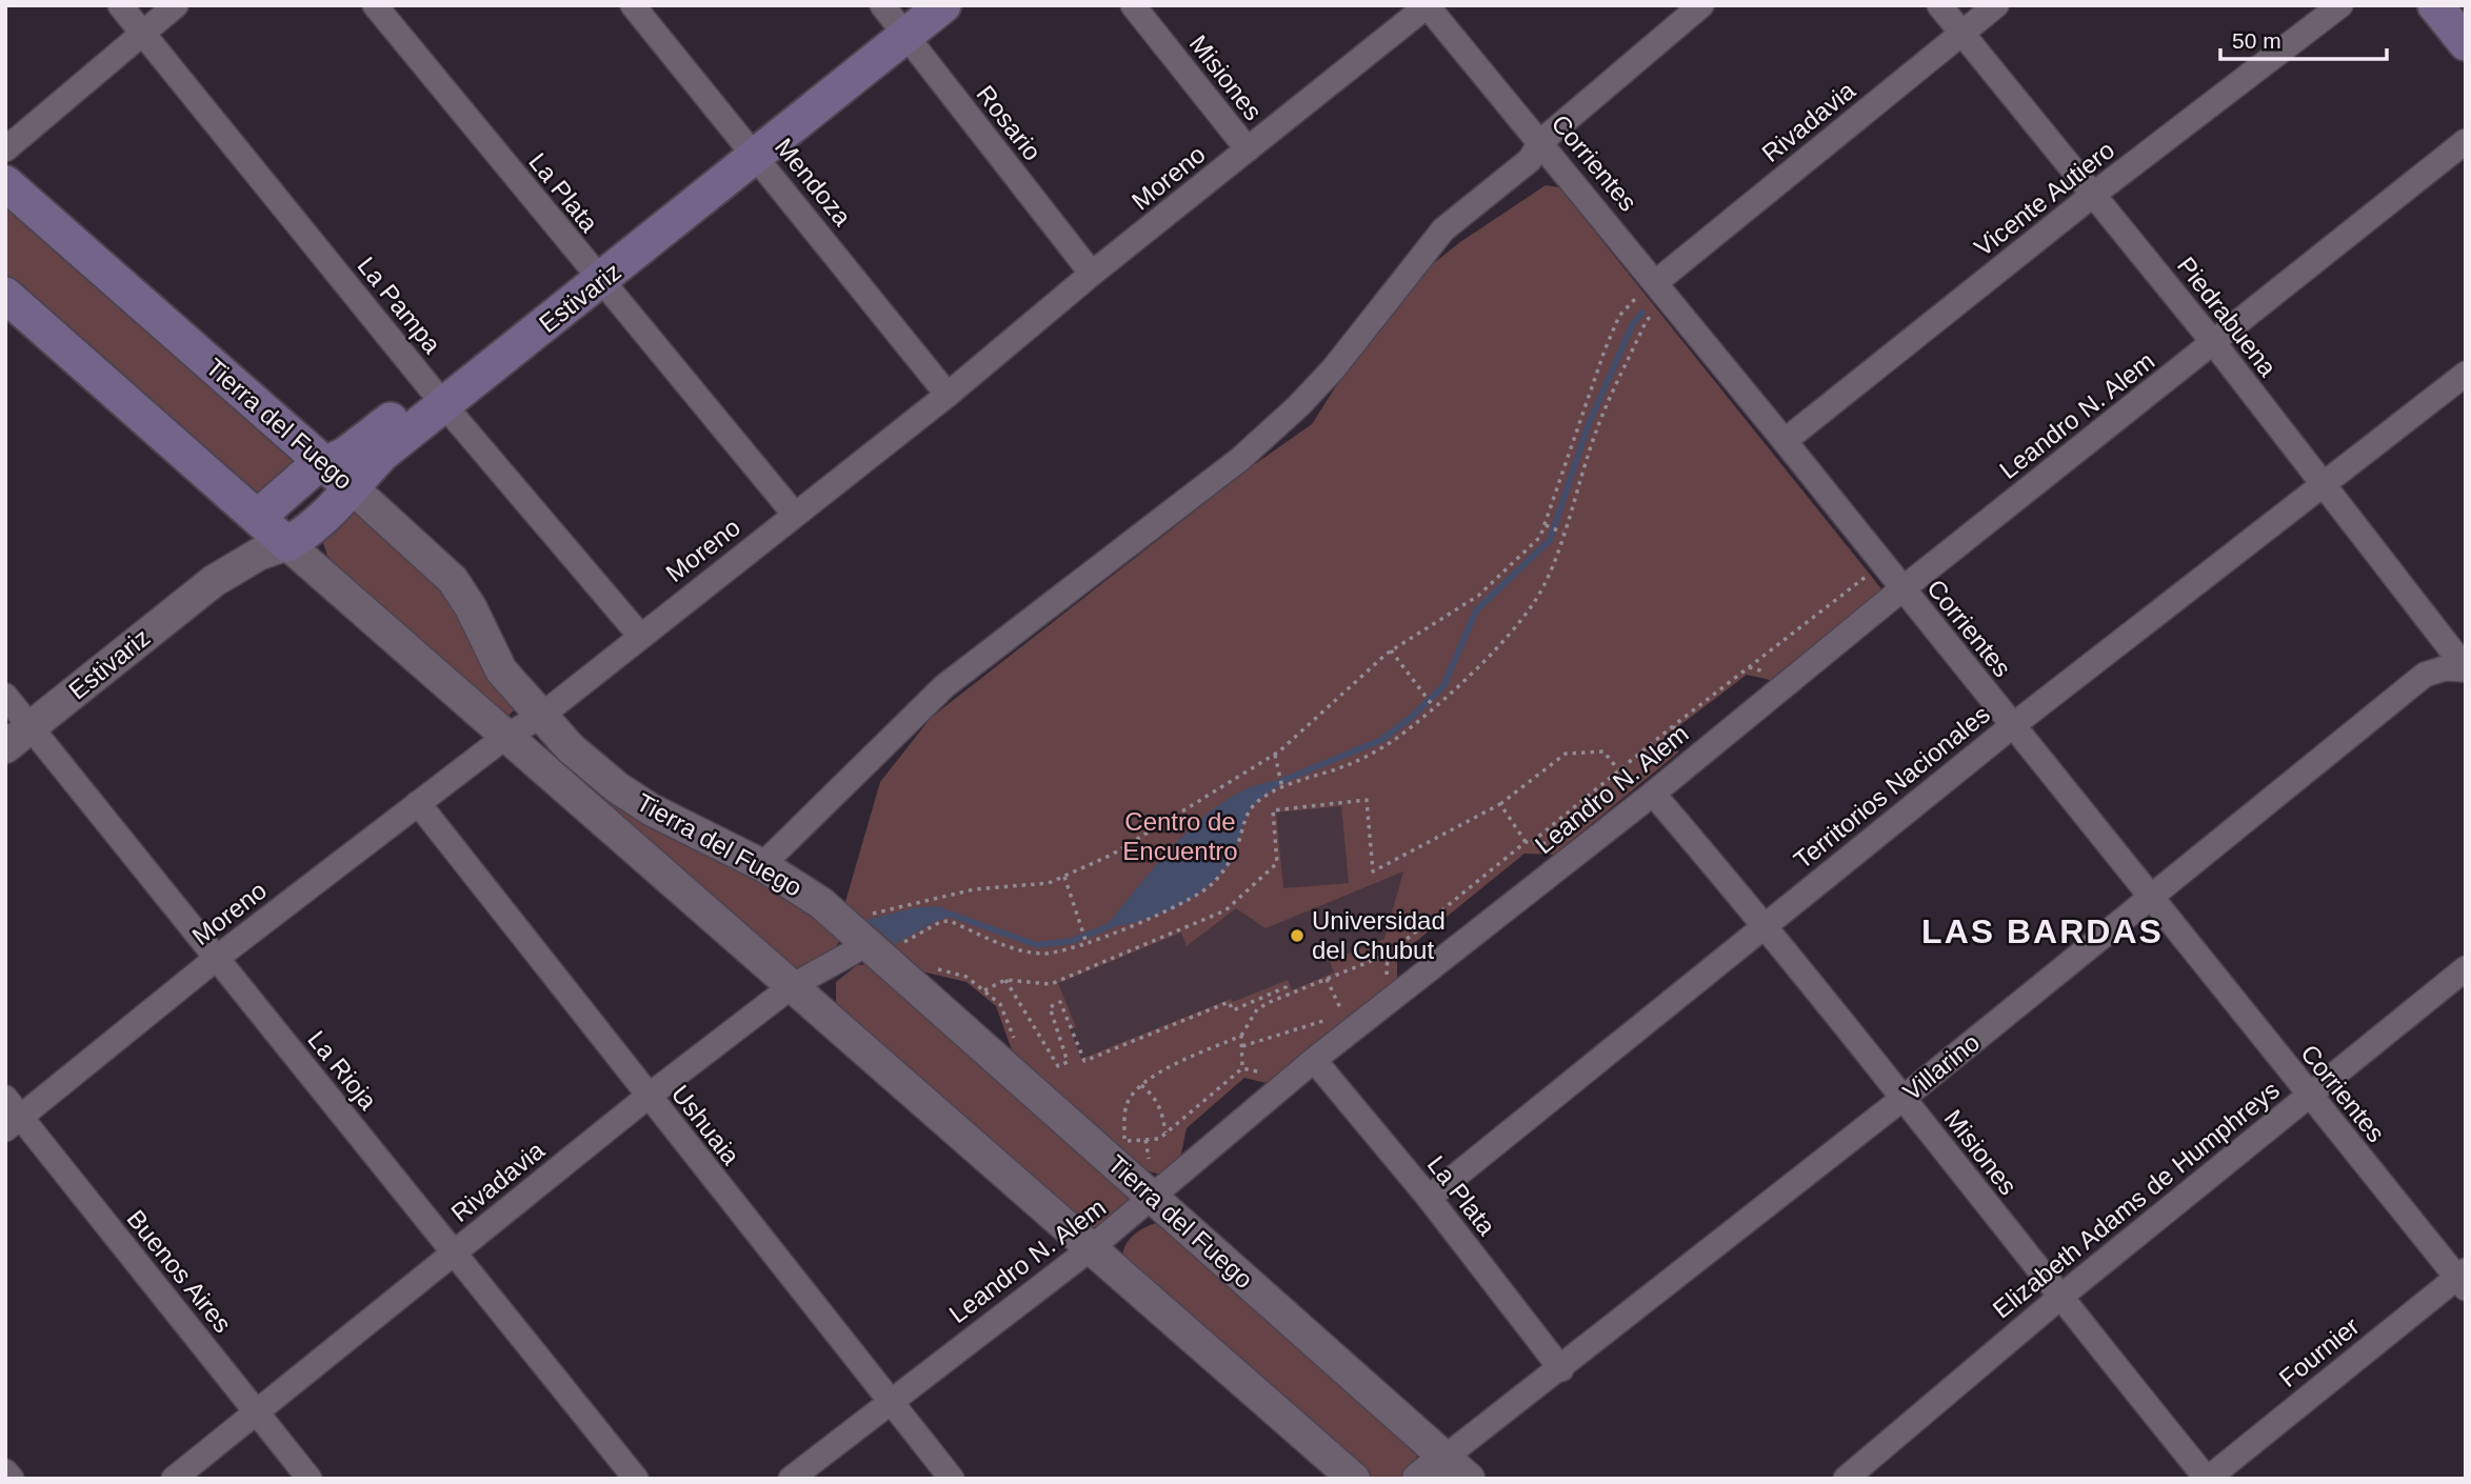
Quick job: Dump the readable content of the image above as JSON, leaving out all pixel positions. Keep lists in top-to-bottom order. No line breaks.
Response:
{"streets":{"main road":["Estivariz","Tierra del Fuego"],"street":["Misiones","Rivadavia","Rosario","Corrientes","Moreno","Mendoza","La Plata","Vicente Autiero","La Pampa","Piedrabuena","Leandro N. Alem","Territorios Nacionales","Villarino","La Rioja","Ushuaia","Elizabeth Adams de Humphreys","Buenos Aires","Fournier"]},"crossings":[["Misiones","Moreno"],["Misiones","Leandro N. Alem"],["Misiones","Territorios Nacionales"],["Misiones","Villarino"],["Misiones","Elizabeth Adams de Humphreys"],["Misiones","Fournier"],["Rivadavia","Corrientes"],["Rivadavia","Piedrabuena"],["Rivadavia","Tierra del Fuego"],["Rivadavia","La Rioja"],["Rivadavia","Ushuaia"],["Rivadavia","Buenos Aires"],["Rosario","Moreno"],["Rosario","Estivariz"],["Corrientes","Moreno"],["Corrientes","Vicente Autiero"],["Corrientes","Leandro N. Alem"],["Corrientes","Territorios Nacionales"],["Corrientes","Villarino"],["Corrientes","Elizabeth Adams de Humphreys"],["Corrientes","Fournier"],["Moreno","Mendoza"],["Moreno","La Plata"],["Moreno","La Pampa"],["Moreno","Tierra del Fuego"],["Moreno","La Rioja"],["Moreno","Ushuaia"],["Moreno","Buenos Aires"],["Mendoza","Estivariz"],["La Plata","Estivariz"],["La Plata","Leandro N. Alem"],["La Plata","Territorios Nacionales"],["La Plata","Villarino"],["Vicente Autiero","Piedrabuena"],["Estivariz","La Pampa"],["Estivariz","Tierra del Fuego"],["Estivariz","La Rioja"],["Piedrabuena","Leandro N. Alem"],["Piedrabuena","Territorios Nacionales"],["Piedrabuena","Villarino"],["Leandro N. Alem","Tierra del Fuego"],["Leandro N. Alem","Ushuaia"],["Tierra del Fuego","Villarino"]],"districts":["LAS BARDAS"],"parks":["Centro de Encuentro"],"places":["Universidad del Chubut"],"scale_bar":"50 m"}
